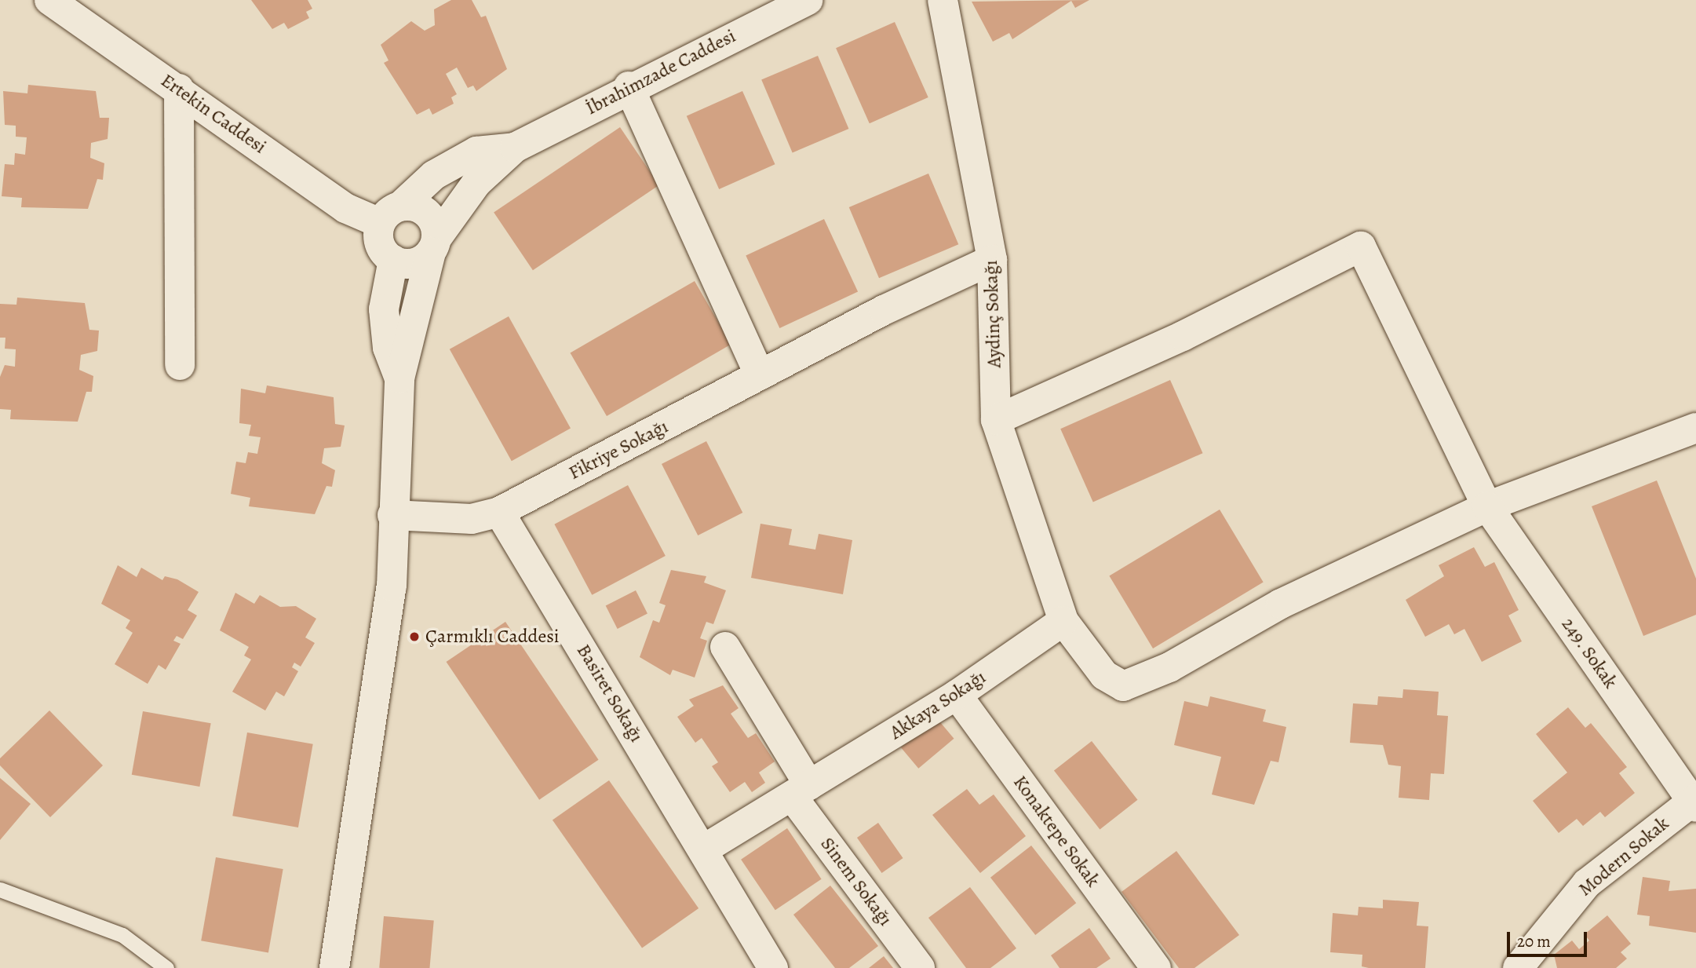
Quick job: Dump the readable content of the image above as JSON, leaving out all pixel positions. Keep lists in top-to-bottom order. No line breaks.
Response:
{"streets":{"street":["İbrahimzade Caddesi","Ertekin Caddesi","Aydinç Sokağı","Fikriye Sokağı","249. Sokak","Basiret Sokağı","Akkaya Sokağı","Konaktepe Sokak","Modern Sokak","Sinem Sokağı"]},"crossings":[["İbrahimzade Caddesi","Ertekin Caddesi"],["Aydinç Sokağı","Fikriye Sokağı"],["Aydinç Sokağı","249. Sokak"],["Aydinç Sokağı","Akkaya Sokağı"],["Fikriye Sokağı","Basiret Sokağı"],["249. Sokak","Modern Sokak"],["Basiret Sokağı","Akkaya Sokağı"],["Akkaya Sokağı","Konaktepe Sokak"],["Akkaya Sokağı","Sinem Sokağı"]],"places":["Çarmıklı Caddesi"],"scale_bar":"20 m"}
